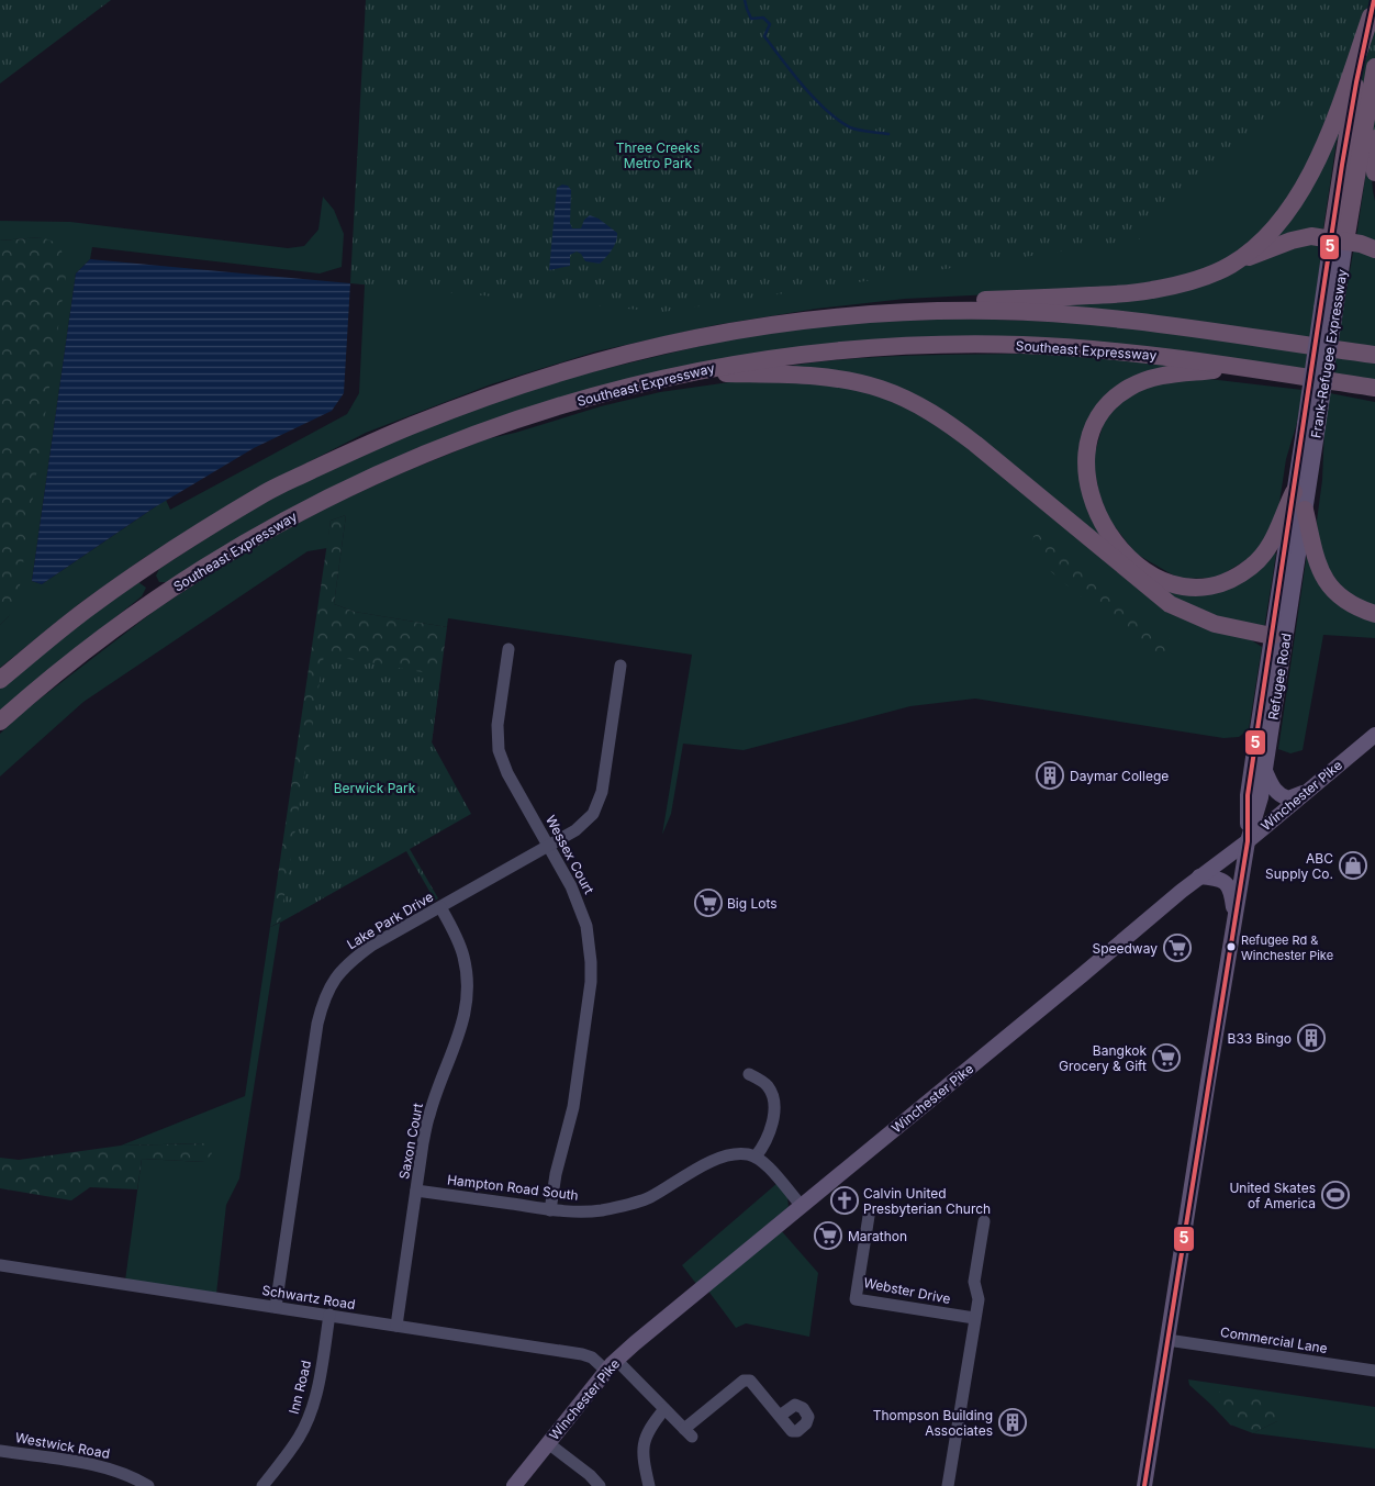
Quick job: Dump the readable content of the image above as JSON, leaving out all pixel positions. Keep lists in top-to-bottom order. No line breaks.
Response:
{"streets":{"highway":["Southeast Expressway","Frank-Refugee Expressway"],"main road":["Refugee Road","Winchester Pike"],"street":["Wessex Court","Lake Park Drive","Saxon Court","Hampton Road South","Webster Drive","Schwartz Road","Commercial Lane","Inn Road","Westwick Road"]},"crossings":[["Frank-Refugee Expressway","Refugee Road"],["Refugee Road","Winchester Pike"],["Refugee Road","Commercial Lane"],["Winchester Pike","Schwartz Road"],["Wessex Court","Lake Park Drive"],["Wessex Court","Hampton Road South"],["Lake Park Drive","Saxon Court"],["Lake Park Drive","Schwartz Road"],["Saxon Court","Hampton Road South"],["Saxon Court","Schwartz Road"],["Schwartz Road","Inn Road"]],"parks":["Three Creeks Metro Park","Berwick Park"],"places":{"building":["Daymar College","B33 Bingo","Thompson Building Associates"],"shop":["ABC Supply Co."],"supermarket":["Big Lots","Speedway","Bangkok Grocery & Gift","Marathon"],"other":["Refugee Rd & Winchester Pike"],"sports":["United Skates of America"],"church":["Calvin United Presbyterian Church"]},"lines":["transit line 5"]}
